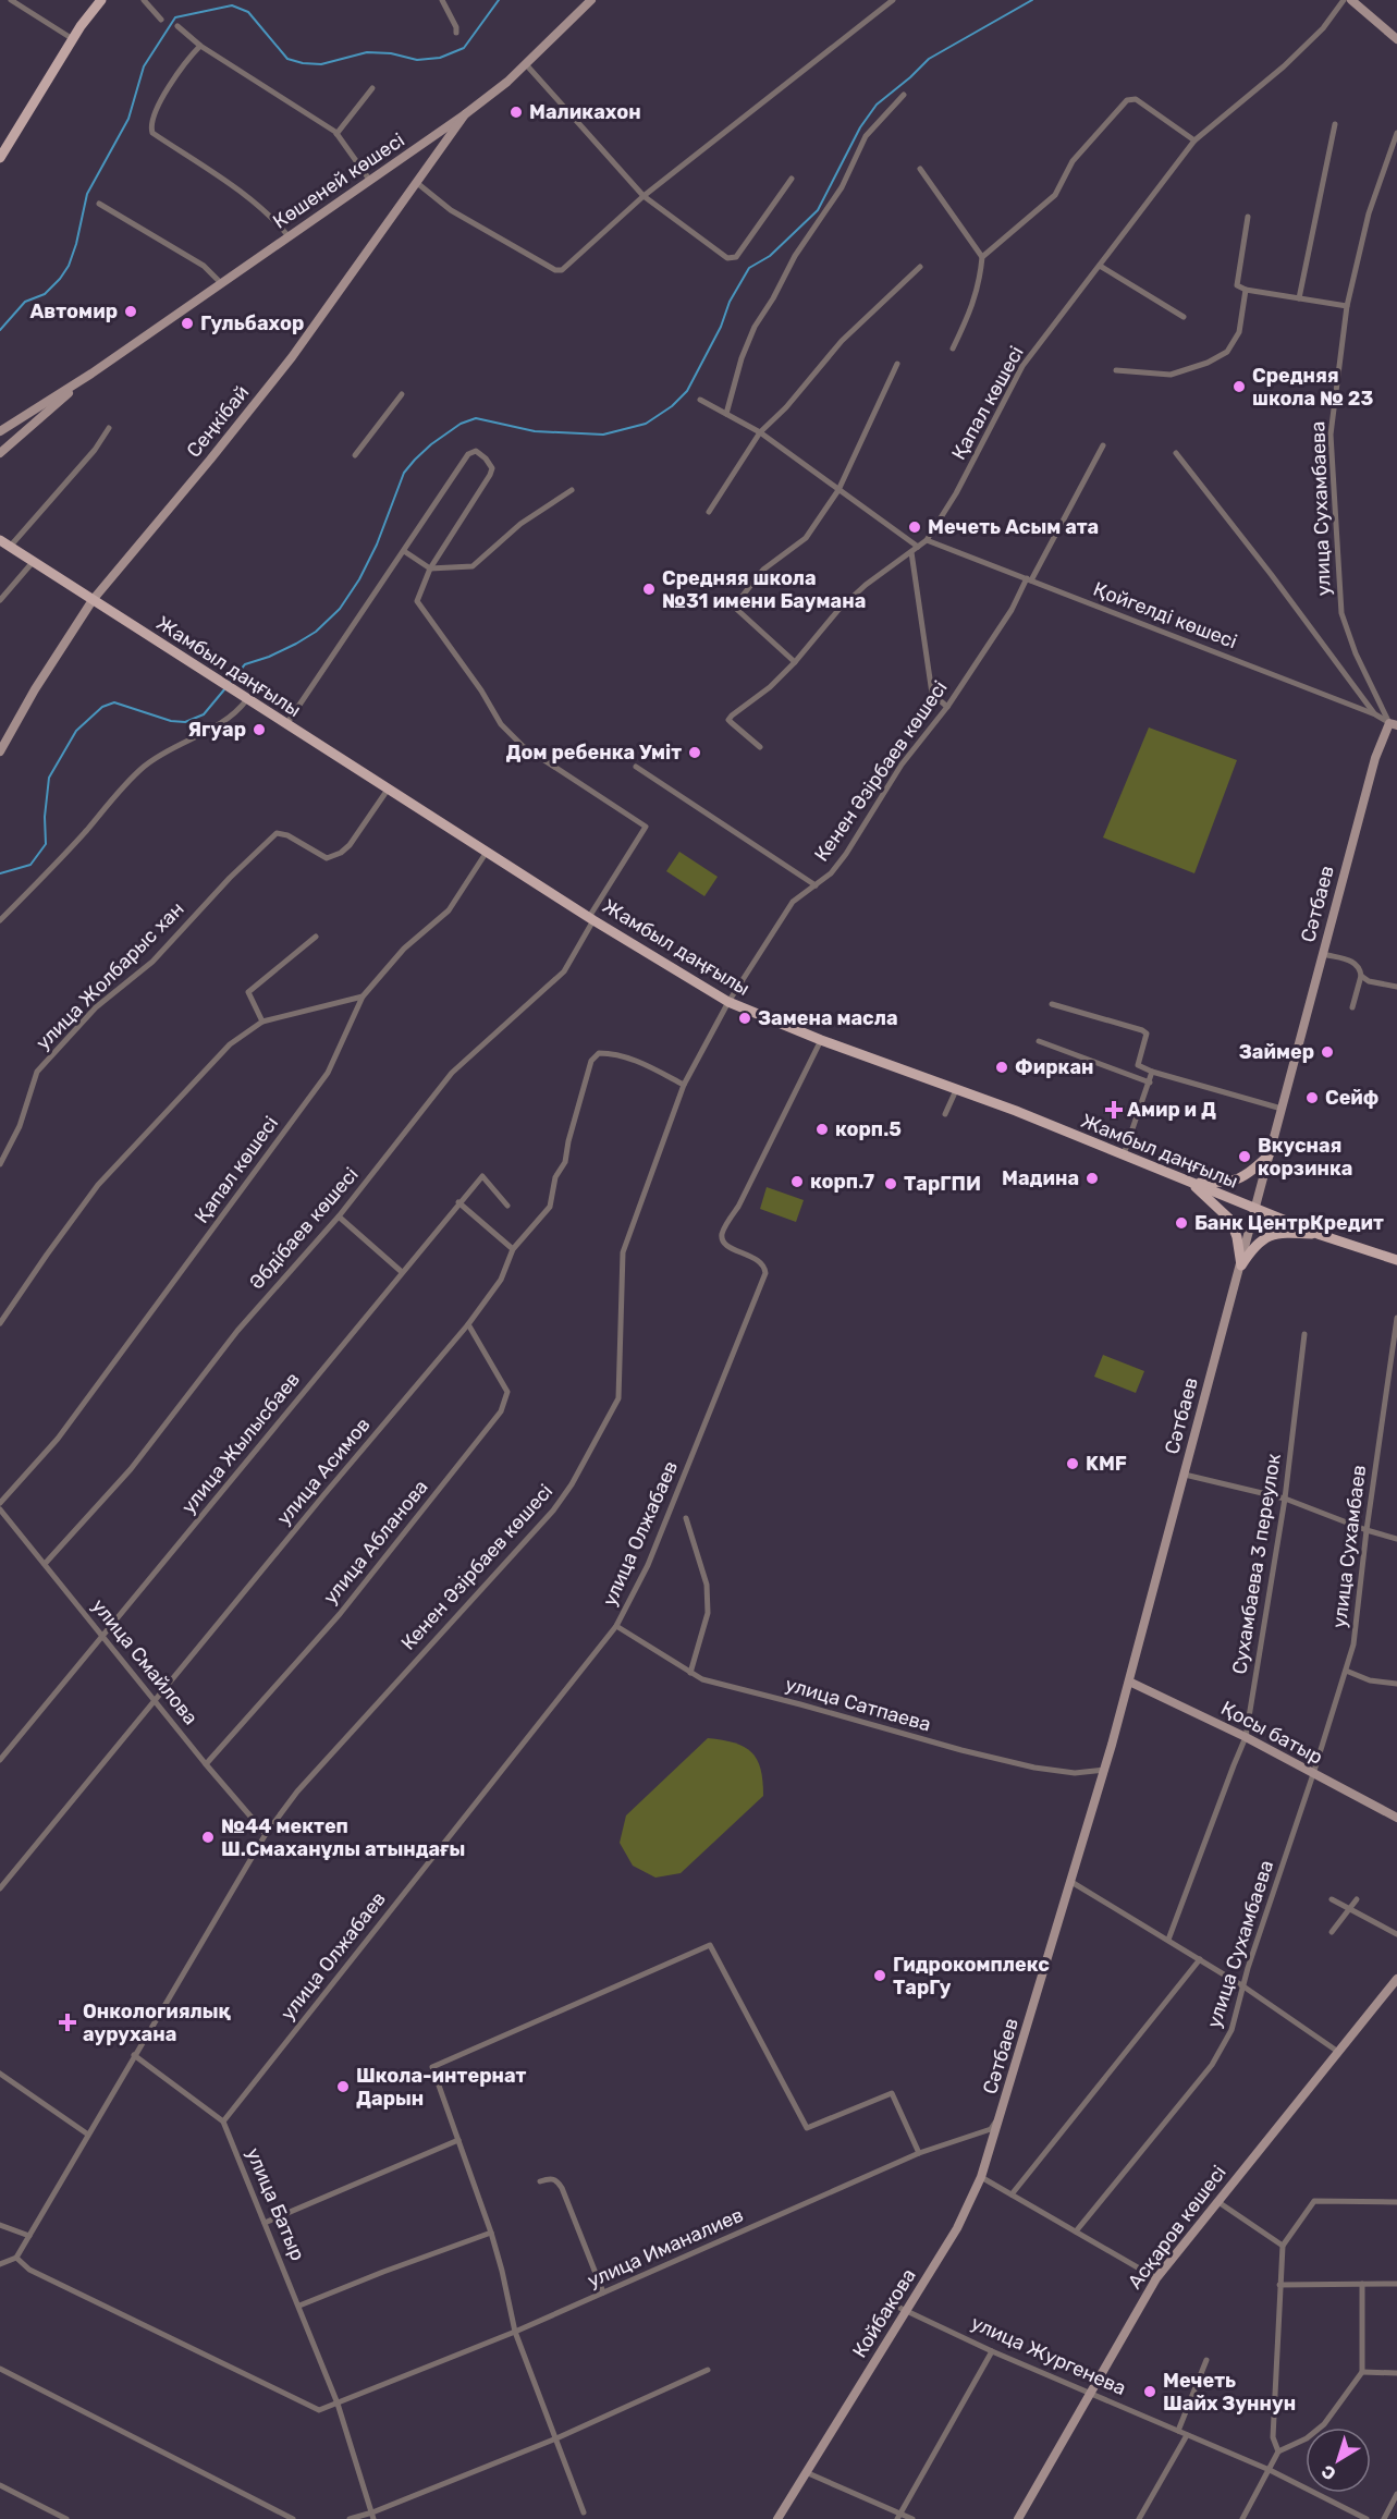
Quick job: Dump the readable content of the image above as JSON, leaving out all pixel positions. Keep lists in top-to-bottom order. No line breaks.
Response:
{"streets":{"main road":["Жамбыл даңғылы"],"street":["Көшеней көшесі","Қапал көшесі","Сеңкібай","улица Сухамбаева","Қойгелді көшесі","Кенен Әзірбаев көшесі","Сәтбаев","улица Жолбарыс хан","Әбдібаев көшесі","улица Жылысбаев","улица Асимов","улица Олжабаев","улица Абланова","улица Сухамбаев","Сухамбаева 3 переулок","улица Смайлова","улица Сатпаева","Қосы батыр","улица Батыр","Асқаров көшесі","улица Иманалиев","Койбакова","улица Жургенева"]},"crossings":[["Көшеней көшесі","Сеңкібай"],["Қапал көшесі","Қойгелді көшесі"],["Қапал көшесі","Жамбыл даңғылы"],["Сеңкібай","Жамбыл даңғылы"],["улица Сухамбаева","Қойгелді көшесі"],["улица Сухамбаева","Сәтбаев"],["улица Сухамбаева","улица Сухамбаев"],["улица Сухамбаева","Қосы батыр"],["Қойгелді көшесі","Кенен Әзірбаев көшесі"],["Қойгелді көшесі","Сәтбаев"],["Жамбыл даңғылы","Кенен Әзірбаев көшесі"],["Жамбыл даңғылы","Сәтбаев"],["Жамбыл даңғылы","улица Жолбарыс хан"],["Жамбыл даңғылы","Әбдібаев көшесі"],["Жамбыл даңғылы","улица Олжабаев"],["Кенен Әзірбаев көшесі","улица Асимов"],["Кенен Әзірбаев көшесі","улица Смайлова"],["Сәтбаев","улица Сатпаева"],["Сәтбаев","Қосы батыр"],["Сәтбаев","улица Иманалиев"],["Сәтбаев","Койбакова"],["Әбдібаев көшесі","улица Смайлова"],["улица Жылысбаев","улица Смайлова"],["улица Асимов","улица Абланова"],["улица Асимов","улица Смайлова"],["улица Олжабаев","улица Сатпаева"],["улица Олжабаев","улица Батыр"],["улица Абланова","улица Смайлова"],["улица Сухамбаев","Қосы батыр"],["Сухамбаева 3 переулок","Қосы батыр"],["улица Батыр","улица Иманалиев"],["Асқаров көшесі","улица Жургенева"],["улица Иманалиев","Койбакова"],["Койбакова","улица Жургенева"]],"places":{"other":["Маликахон","Автомир","Гульбахор","Средняя школа № 23","Мечеть Асым ата","Средняя школа №31 имени Баумана","Ягуар","Дом ребенка Умiт","Замена масла","Займер","Фиркан","Сейф","корп.5","Вкусная корзинка","Мадина","корп.7","ТарГПИ","Банк ЦентрКредит","KMF","№44 мектеп Ш.Смаханұлы атындағы","Гидрокомплекс ТарГу","Школа-интернат Дарын","Мечеть Шайх Зуннун"],"health":["Амир и Д","Онкологиялық аурухана"]},"north":"bottom left"}
